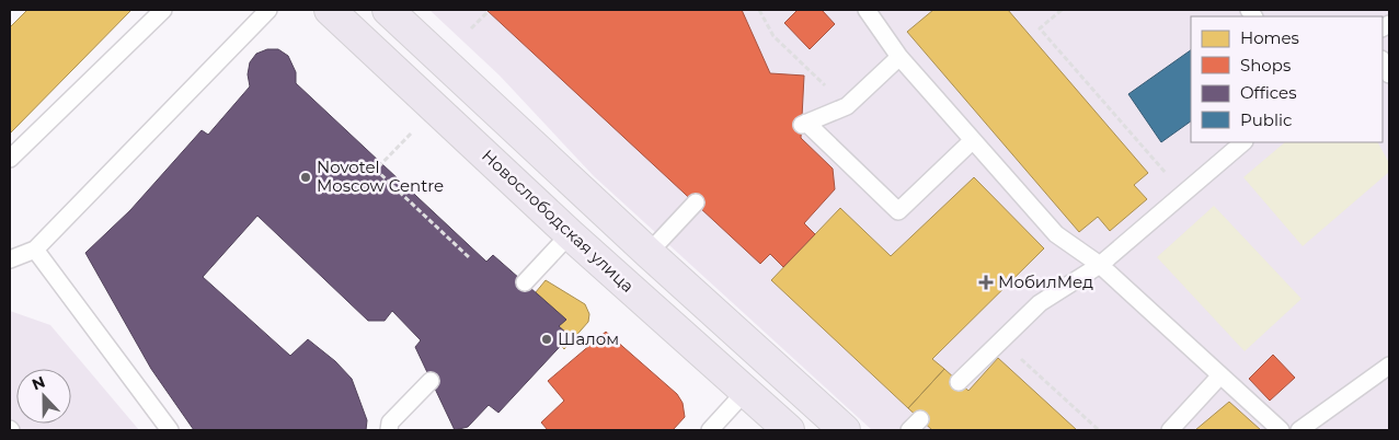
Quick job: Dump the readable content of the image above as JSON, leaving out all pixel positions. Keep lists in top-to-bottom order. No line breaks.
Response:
{"streets":{"main road":["Новослободская улица"]},"places":{"other":["Novotel Moscow Centre","Шалом"],"health":["МобилМед"]},"legend":["Homes","Shops","Offices","Public"],"north":"top"}
